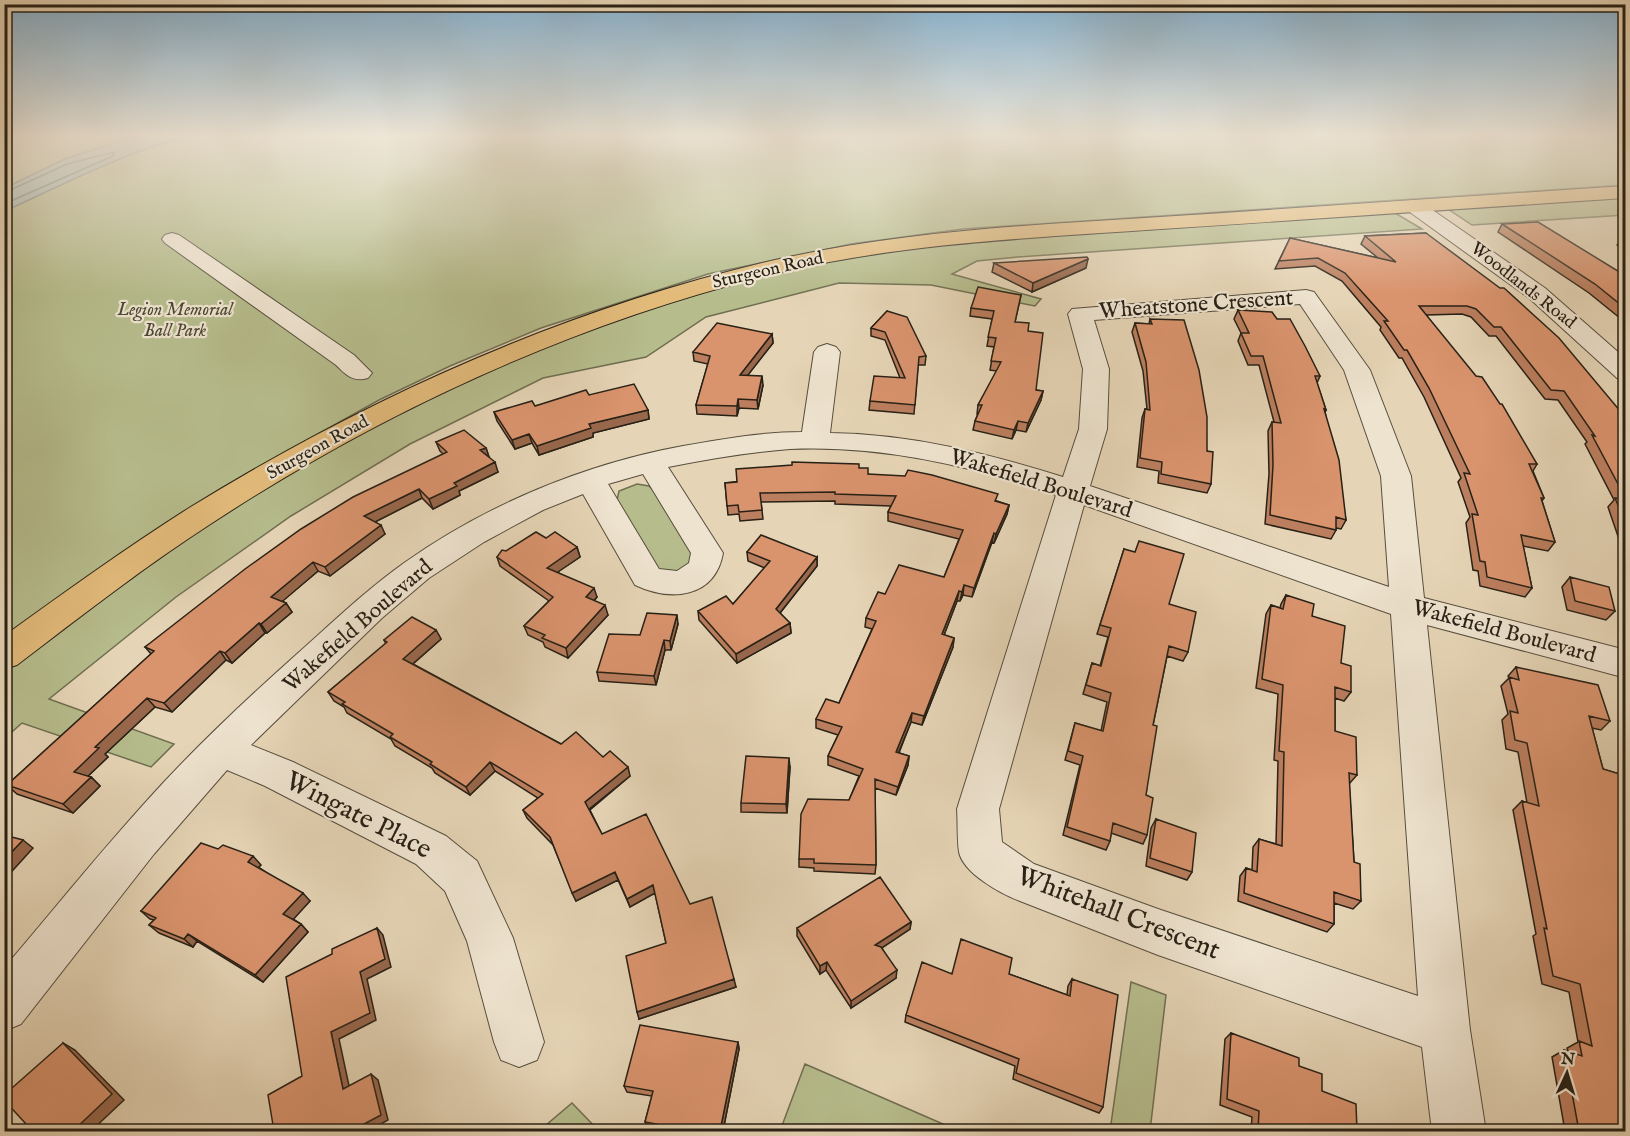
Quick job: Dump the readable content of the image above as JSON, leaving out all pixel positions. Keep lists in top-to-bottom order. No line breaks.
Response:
{"streets":{"main road":["Sturgeon Road"],"street":["Woodlands Road","Wheatstone Crescent","Wakefield Boulevard","Wingate Place","Whitehall Crescent"]},"crossings":[["Sturgeon Road","Woodlands Road"],["Wheatstone Crescent","Wakefield Boulevard"],["Wheatstone Crescent","Whitehall Crescent"],["Wakefield Boulevard","Wingate Place"],["Wakefield Boulevard","Whitehall Crescent"]],"parks":["Legion Memorial Ball Park"],"north":"top"}
